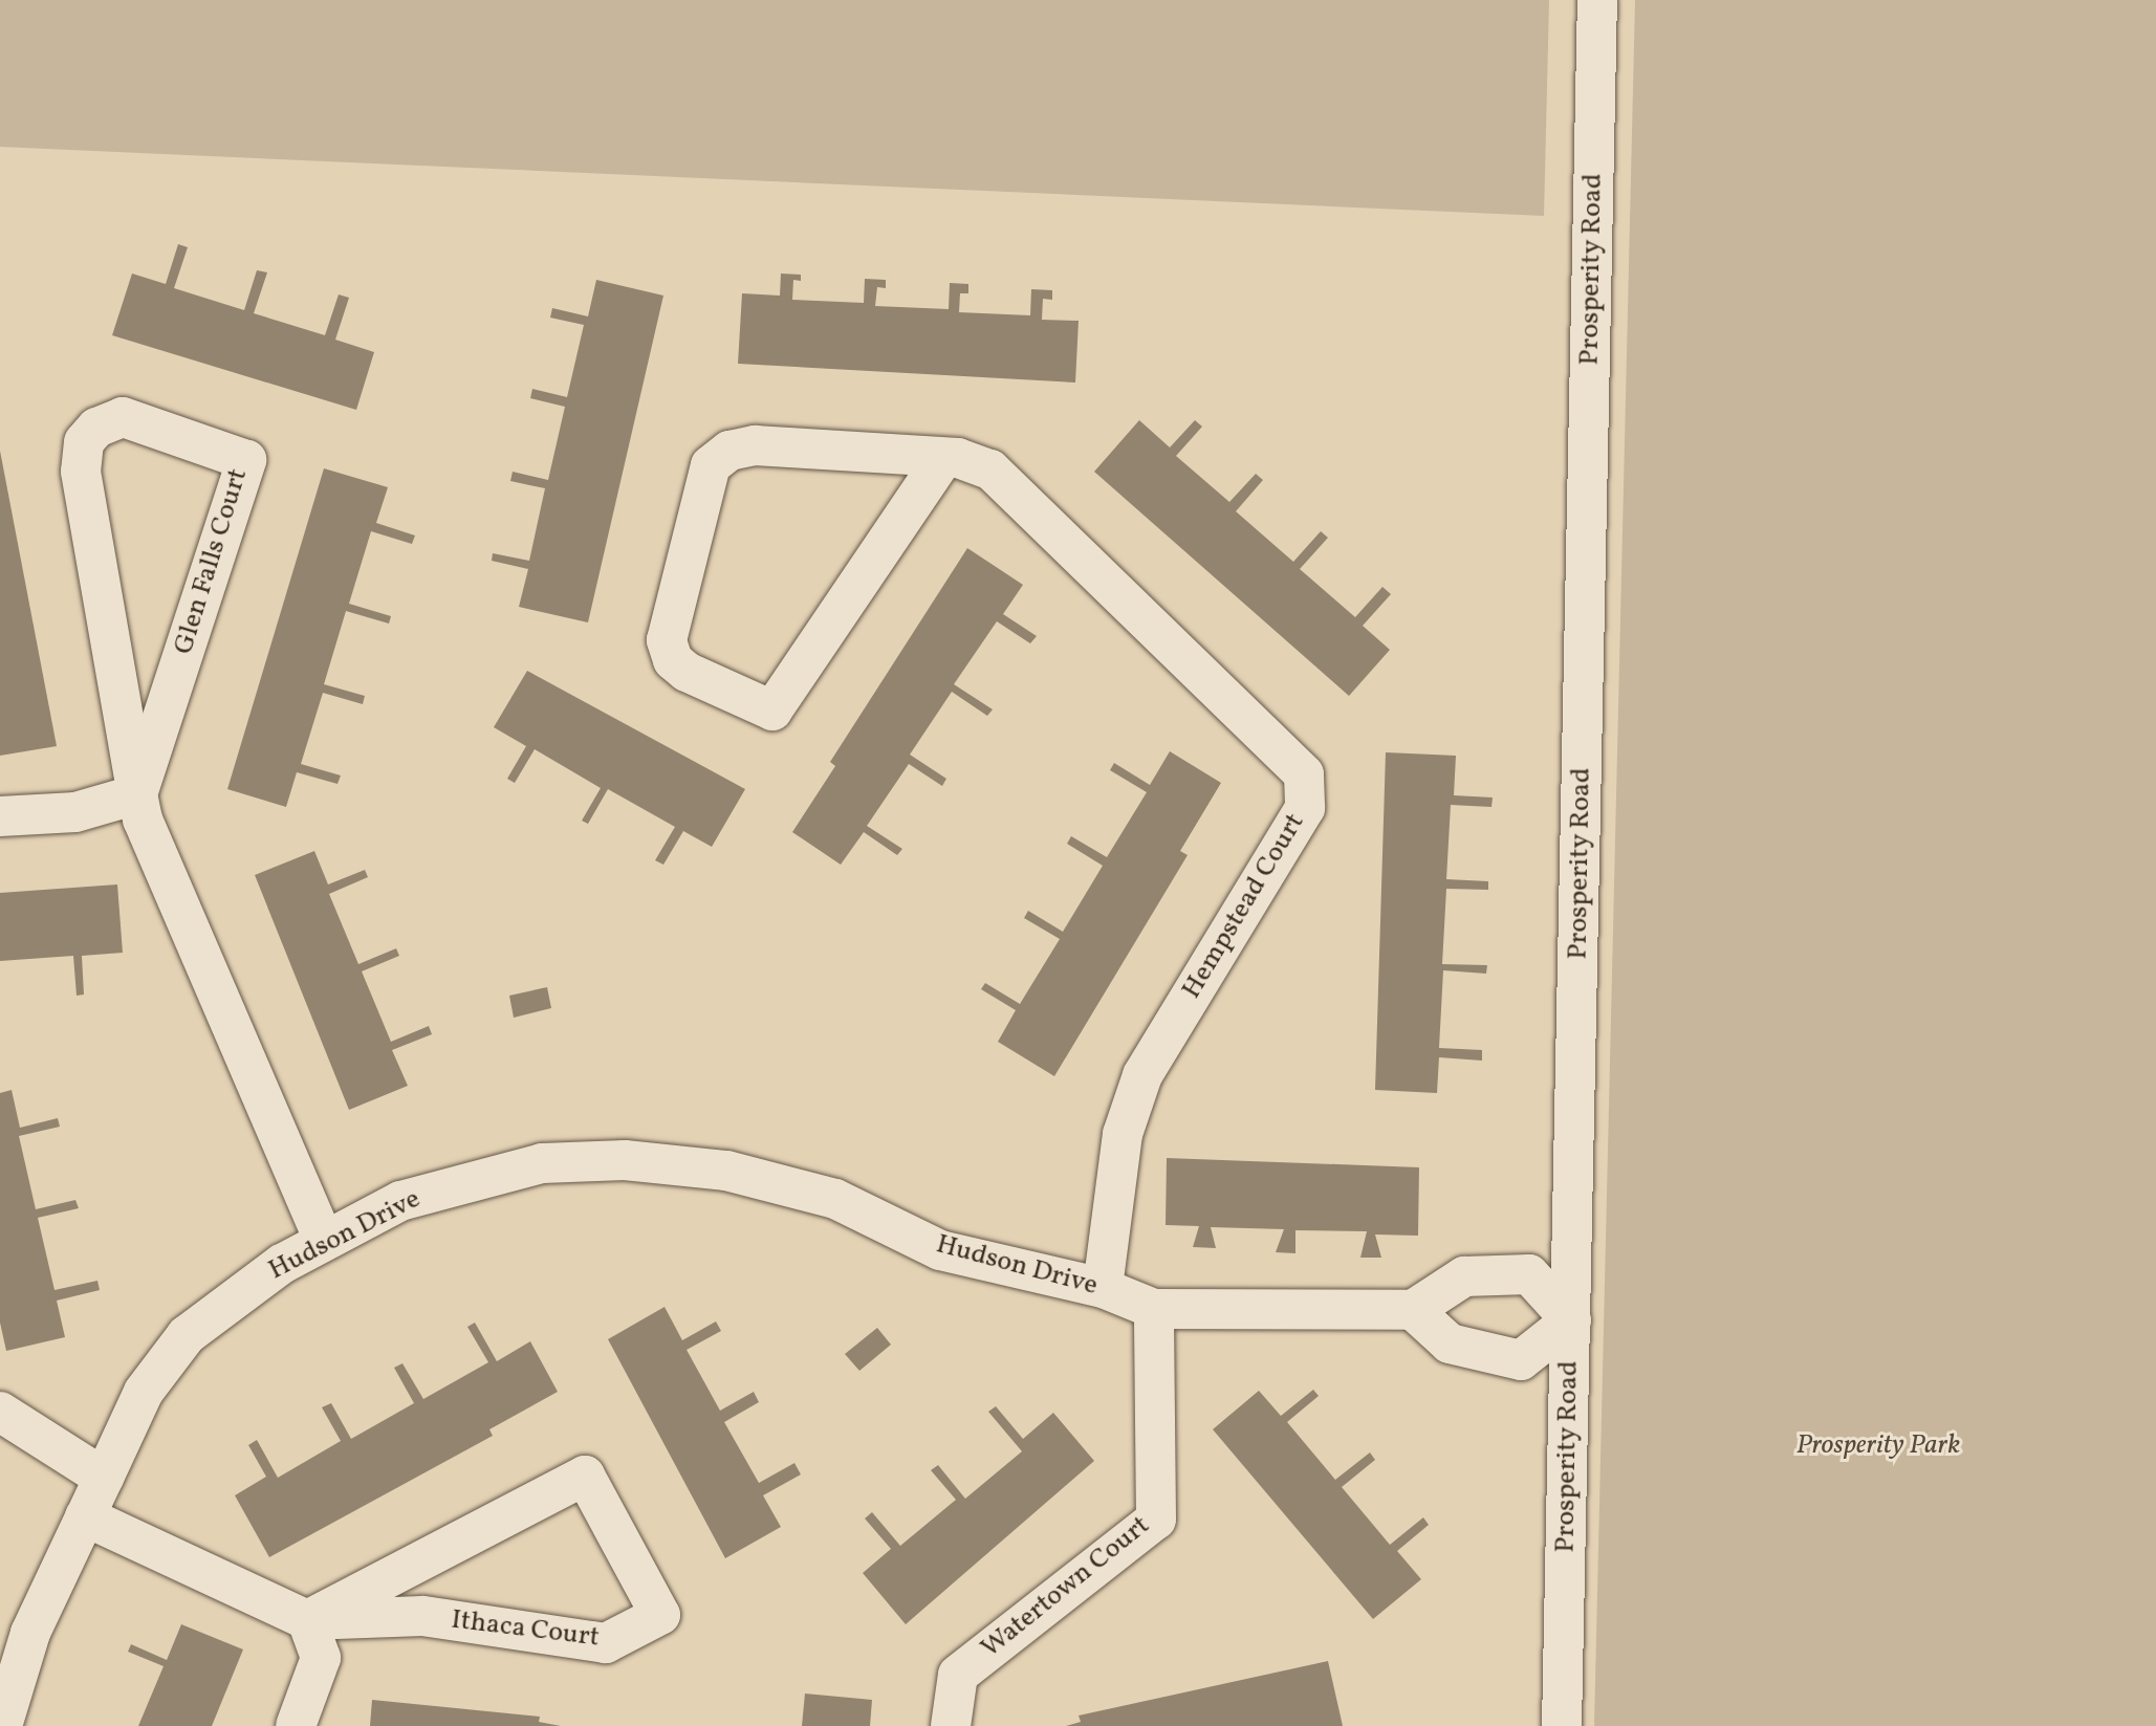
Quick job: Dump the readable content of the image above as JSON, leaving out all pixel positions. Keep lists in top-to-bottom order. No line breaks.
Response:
{"streets":{"street":["Prosperity Road","Glen Falls Court","Hempstead Court","Hudson Drive","Watertown Court","Ithaca Court"]},"crossings":[["Glen Falls Court","Hudson Drive"],["Hempstead Court","Hudson Drive"],["Hudson Drive","Watertown Court"],["Hudson Drive","Ithaca Court"]],"parks":["Prosperity Park"]}
